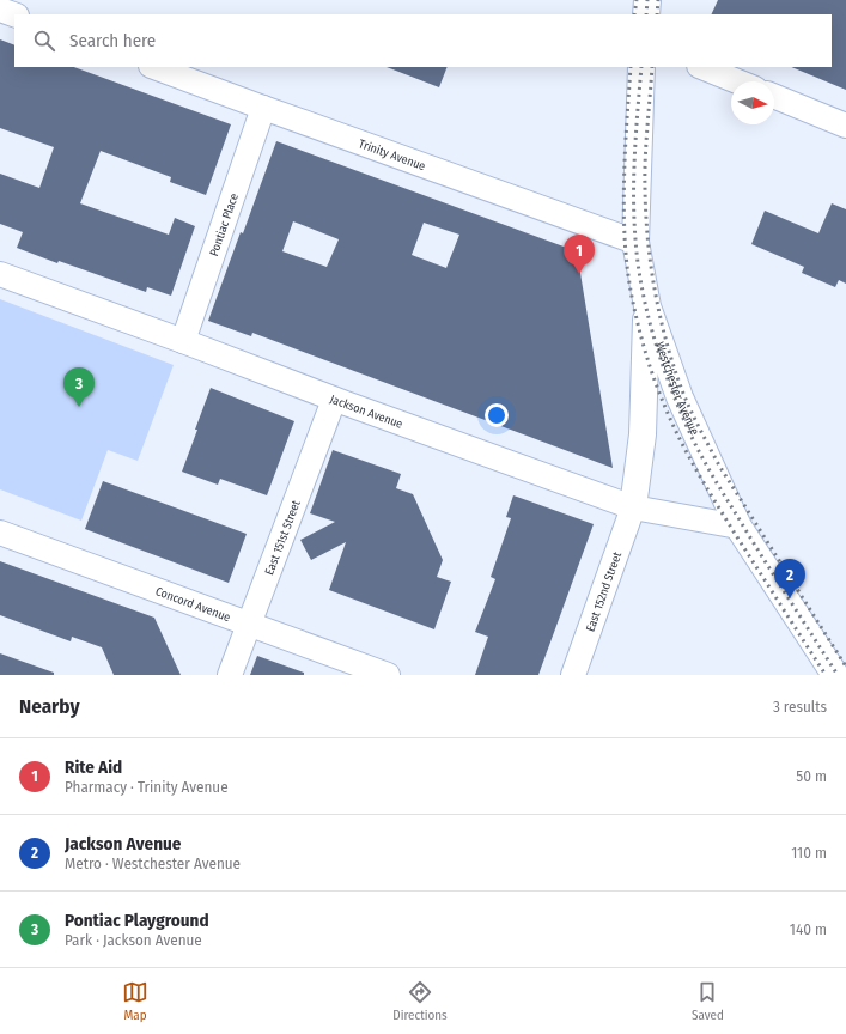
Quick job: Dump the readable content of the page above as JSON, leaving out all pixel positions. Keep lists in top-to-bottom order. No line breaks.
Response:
{"streets":{"main road":["Westchester Avenue"],"street":["Trinity Avenue","Pontiac Place","Jackson Avenue","East 151st Street","East 152nd Street","Concord Avenue"]},"crossings":[["Trinity Avenue","Pontiac Place"],["Trinity Avenue","Westchester Avenue"],["Pontiac Place","Jackson Avenue"],["Westchester Avenue","Jackson Avenue"],["Jackson Avenue","East 151st Street"],["Jackson Avenue","East 152nd Street"],["East 151st Street","Concord Avenue"]],"north":"right","page":{"search":"Search here","pins":["1","3","2"],"heading":["Nearby","3 results"],"list":[{"mark":"1","name":"Rite Aid","note":"Pharmacy · Trinity Avenue","value":"50 m"},{"mark":"2","name":"Jackson Avenue","note":"Metro · Westchester Avenue","value":"110 m"},{"mark":"3","name":"Pontiac Playground","note":"Park · Jackson Avenue","value":"140 m"}],"nav":["Map","Directions","Saved"]}}
